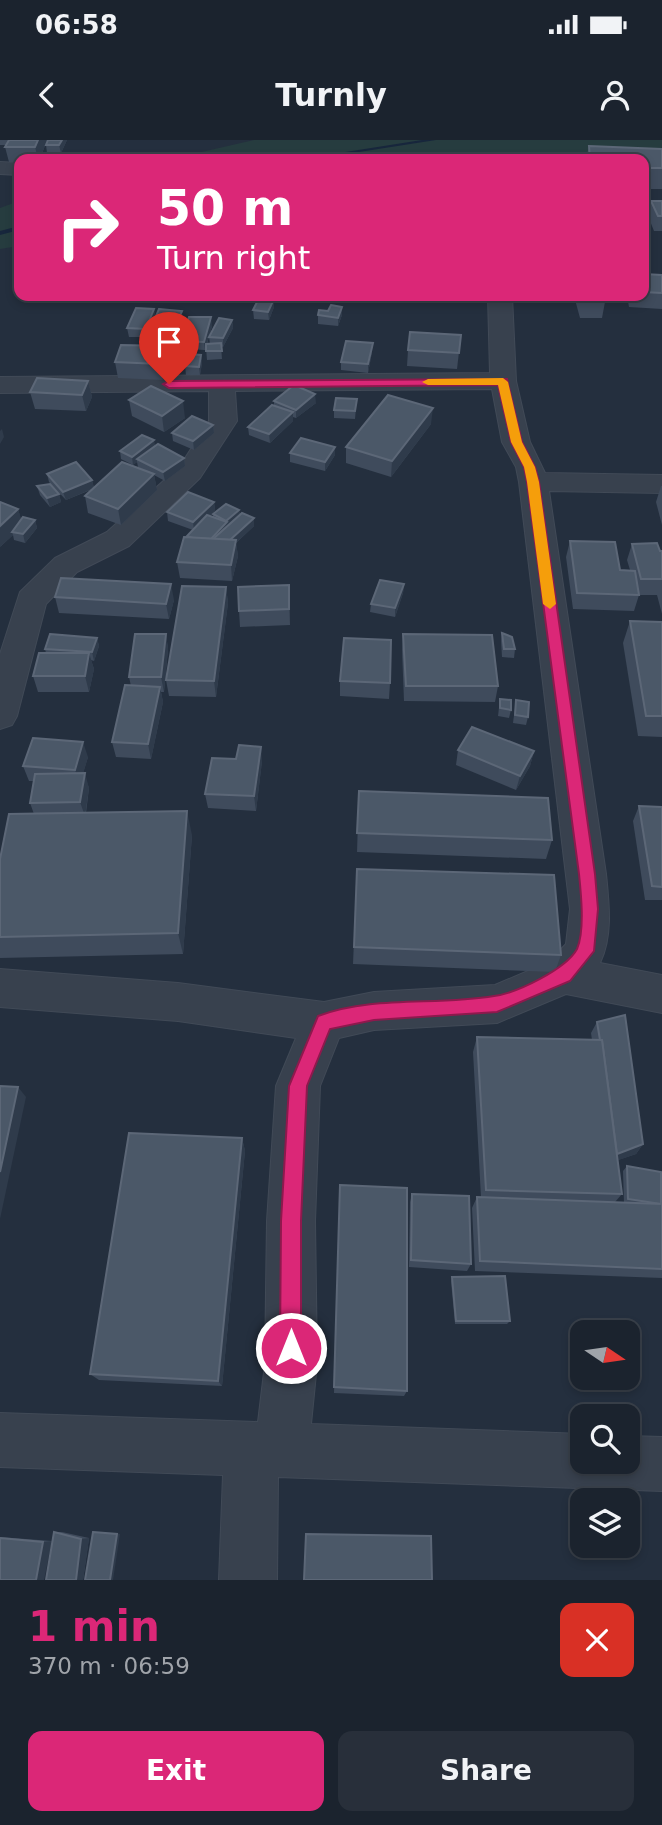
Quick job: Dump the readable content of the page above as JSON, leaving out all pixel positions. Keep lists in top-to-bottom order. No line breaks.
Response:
{"north":"right","page":{"status":"06:58","header":"Turnly","turn":["50 m","Turn right"],"heading":["1 min","370 m · 06:59"],"buttons":["Exit","Share"]}}
